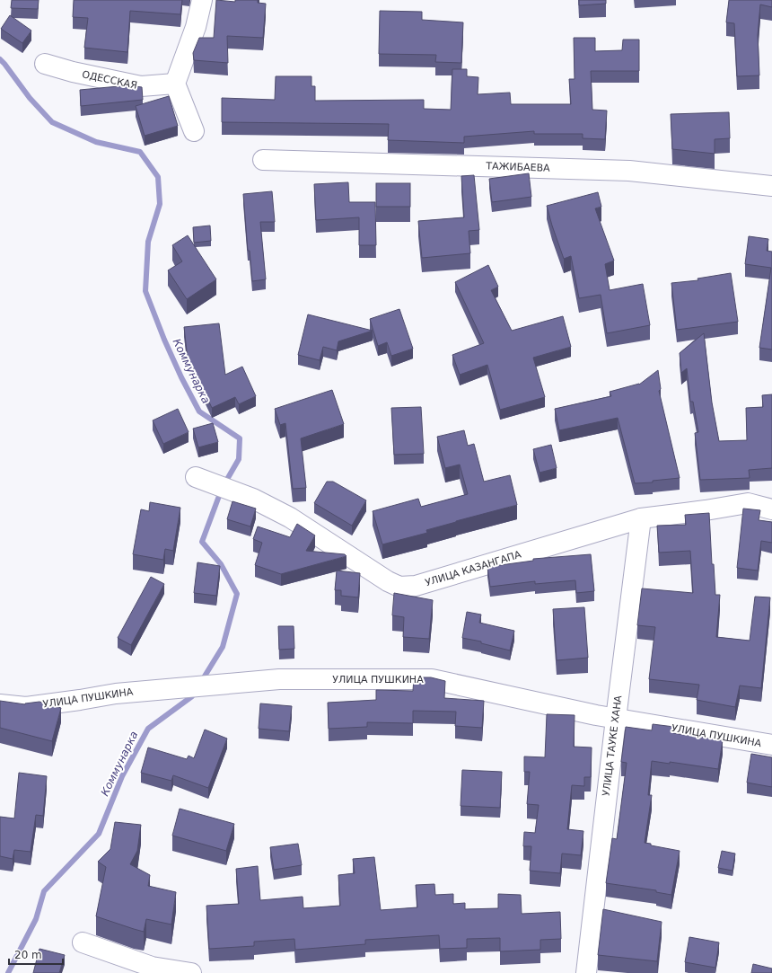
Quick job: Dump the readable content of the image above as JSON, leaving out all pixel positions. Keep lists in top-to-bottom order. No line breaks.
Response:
{"streets":{"street":["ОДЕССКАЯ","ТАЖИБАЕВА","УЛИЦА КАЗАНГАПА","УЛИЦА ПУШКИНА","УЛИЦА ТАУКЕ ХАНА"]},"crossings":[["УЛИЦА КАЗАНГАПА","УЛИЦА ТАУКЕ ХАНА"],["УЛИЦА ПУШКИНА","УЛИЦА ТАУКЕ ХАНА"]],"water":["Коммунарка"],"scale_bar":"20 m"}
